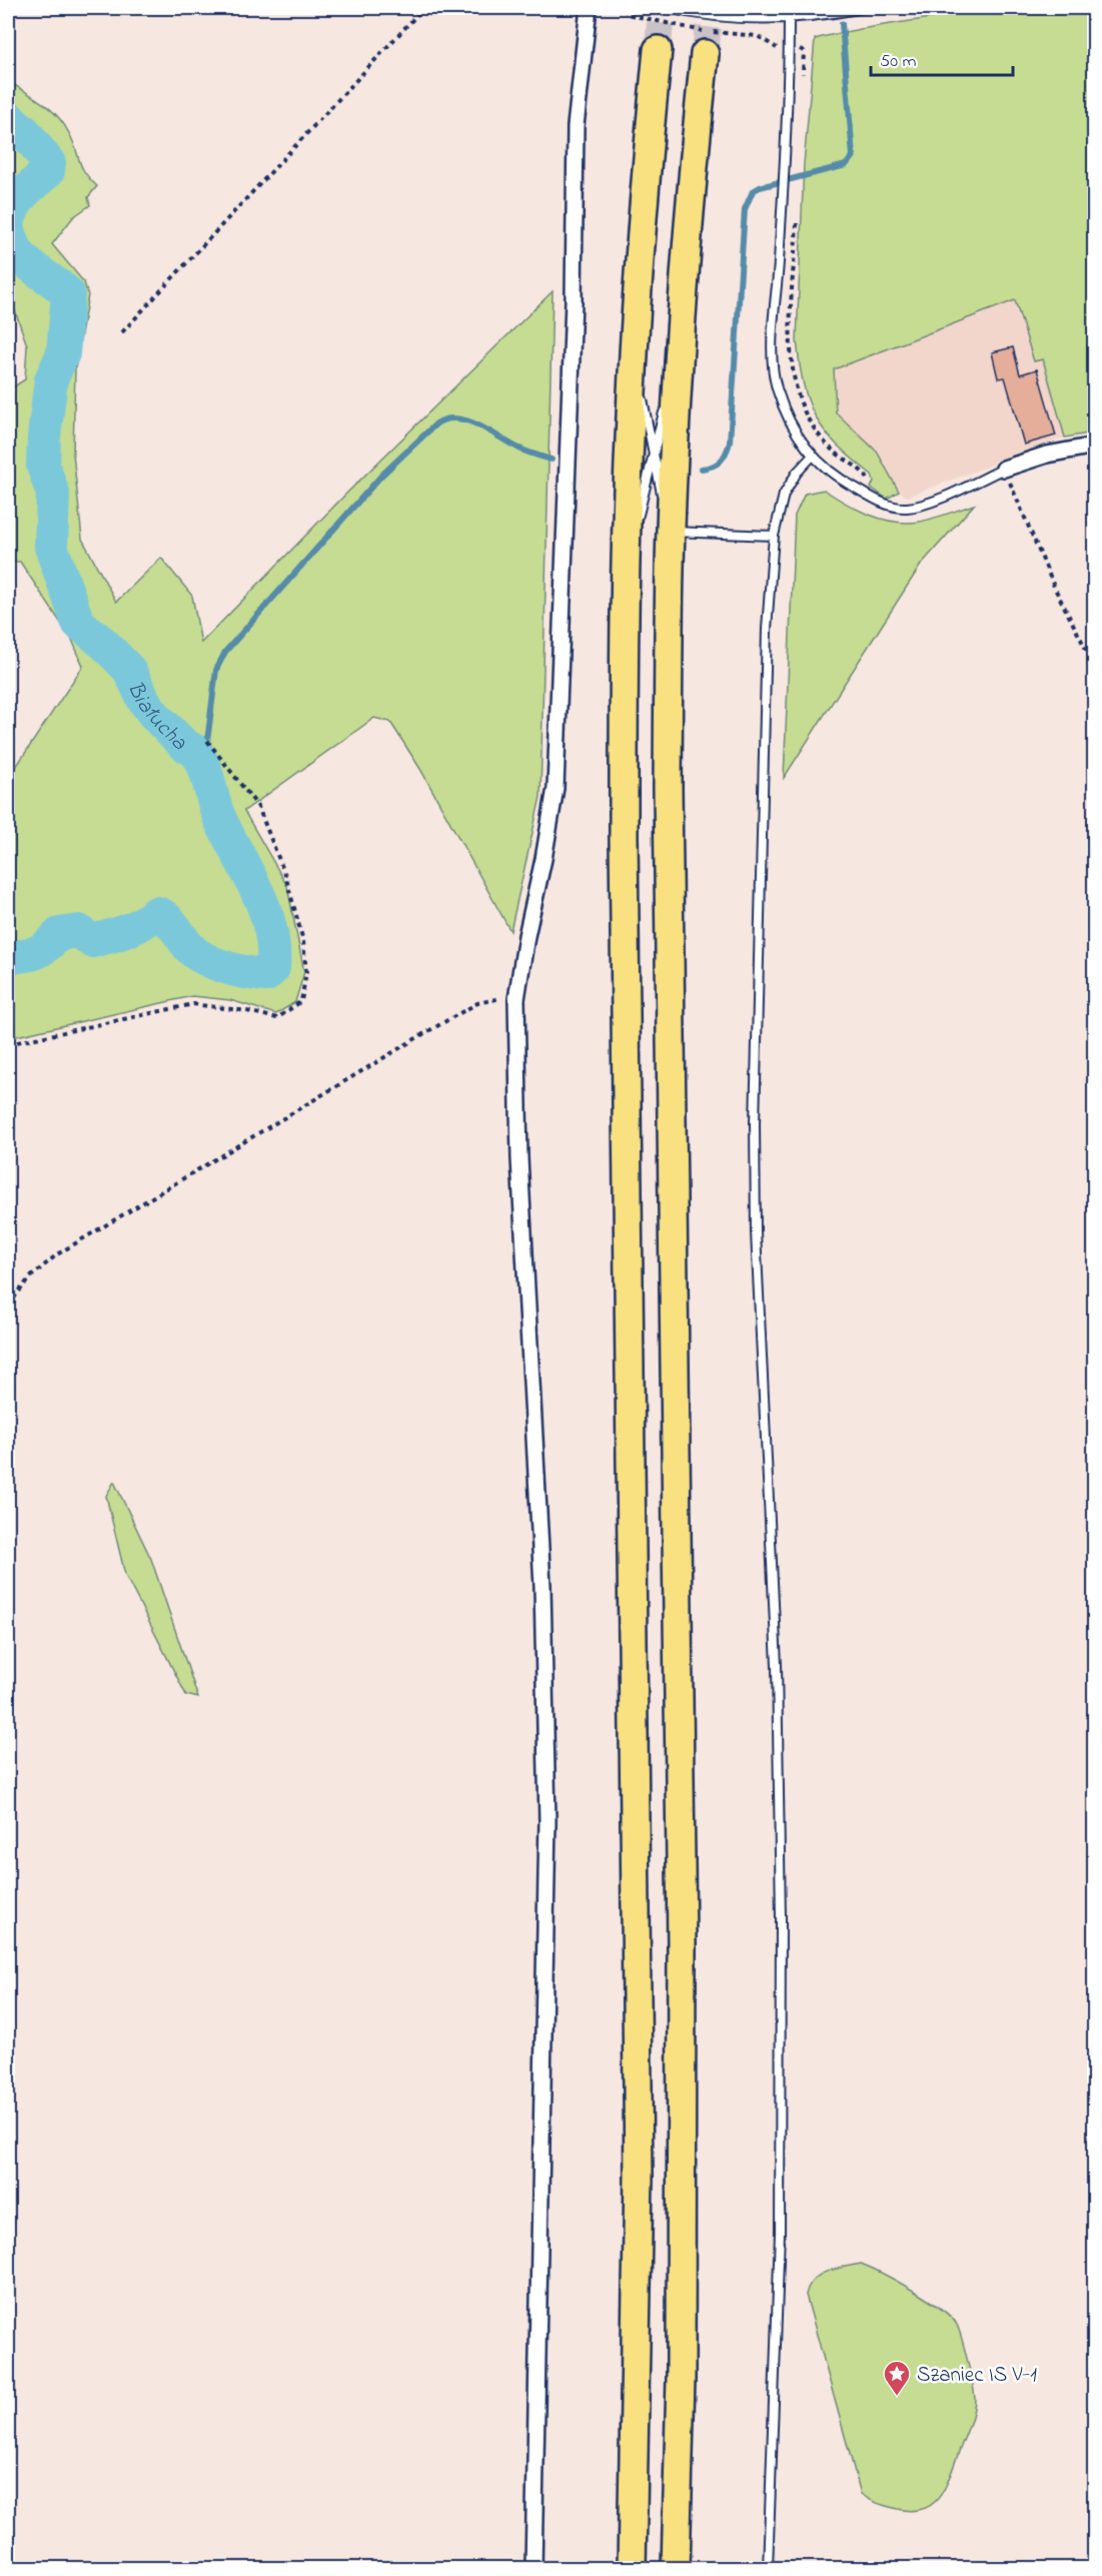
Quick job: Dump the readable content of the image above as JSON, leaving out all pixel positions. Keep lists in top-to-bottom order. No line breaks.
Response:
{"water":["Białucha"],"places":{"place":["Szaniec IS V-1"]},"scale_bar":"50 m"}
